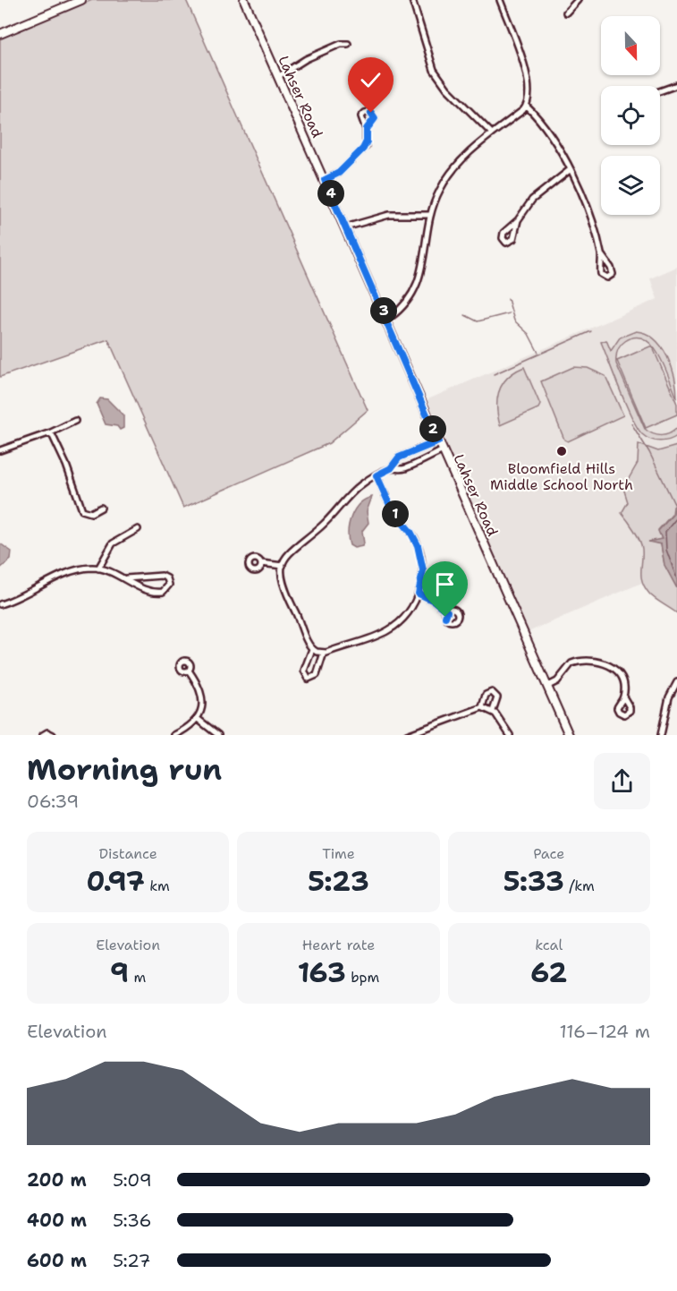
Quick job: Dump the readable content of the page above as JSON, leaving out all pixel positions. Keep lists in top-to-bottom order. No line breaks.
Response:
{"streets":{"street":["Lahser Road"]},"places":["Bloomfield Hills Middle School North"],"north":"bottom","page":{"pins":["4","3","2","1"],"heading":["Morning run","06:39"],"stats":[["Distance","0.97 km"],["Time","5:23"],["Pace","5:33 /km"],["Elevation","9 m"],["Heart rate","163 bpm"],["kcal","62"]],"chart":["Elevation","116–124 m"],"list":[{"name":"200 m","note":"5:09"},{"name":"400 m","note":"5:36"},{"name":"600 m","note":"5:27"}]}}
